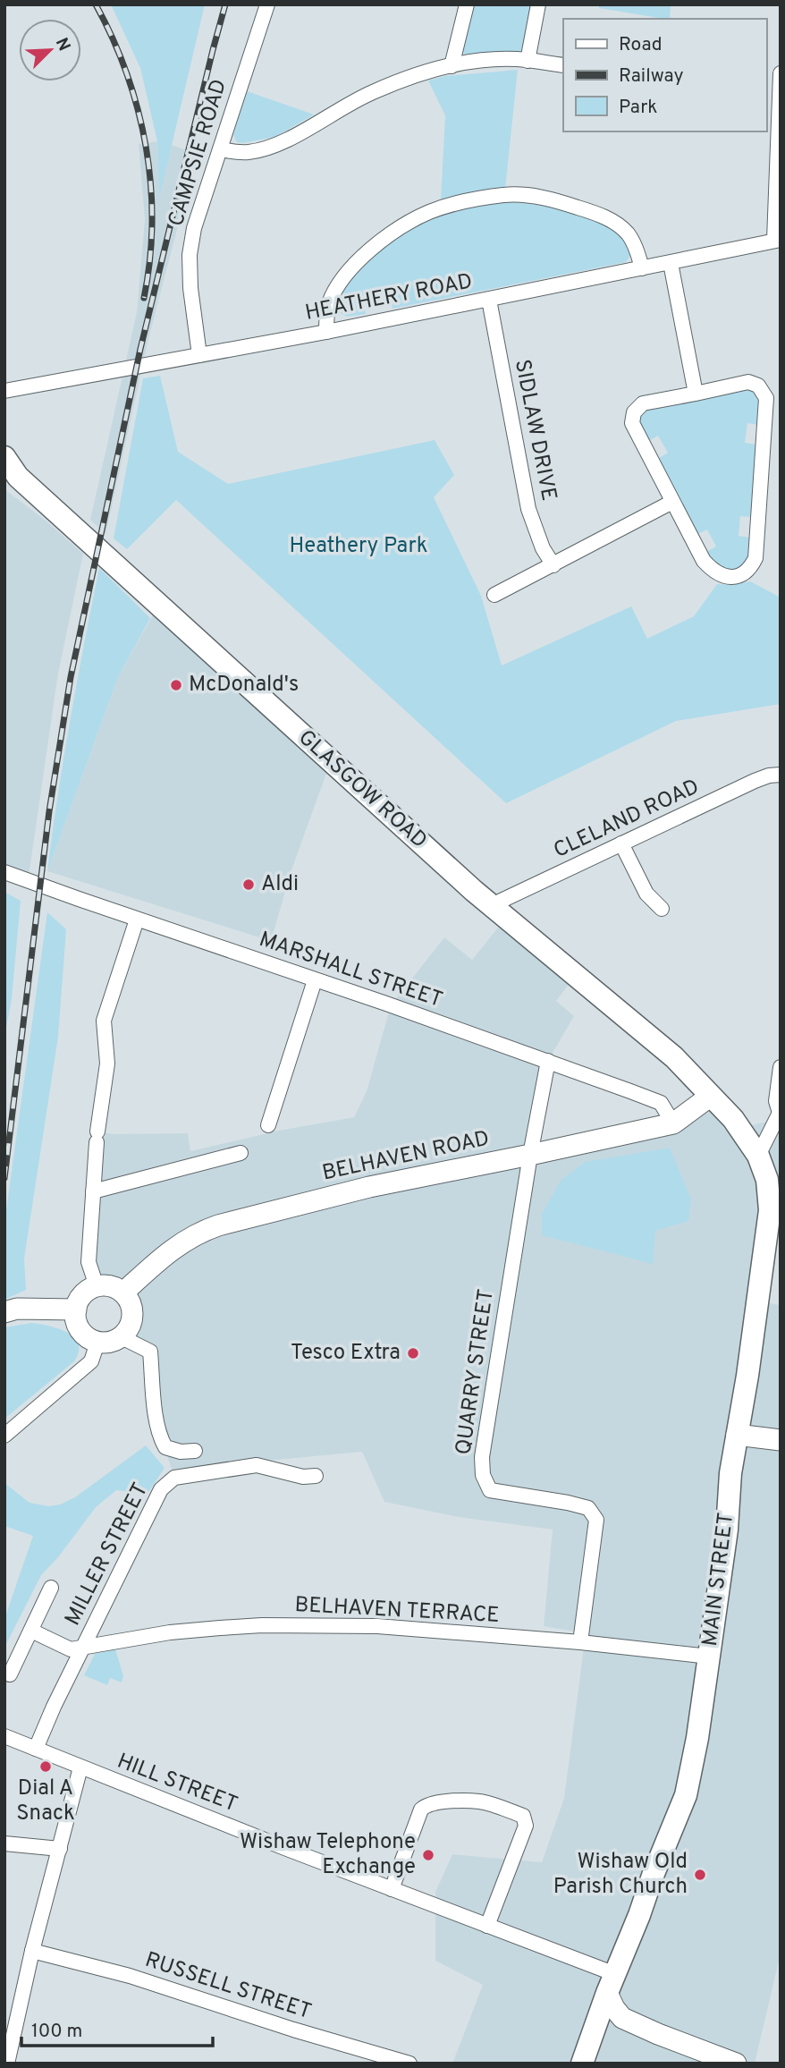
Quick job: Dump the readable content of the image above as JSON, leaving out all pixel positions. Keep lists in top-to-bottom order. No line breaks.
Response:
{"streets":{"main road":["GLASGOW ROAD","MAIN STREET"],"street":["CAMPSIE ROAD","HEATHERY ROAD","SIDLAW DRIVE","CLELAND ROAD","MARSHALL STREET","BELHAVEN ROAD","QUARRY STREET","MILLER STREET","BELHAVEN TERRACE","HILL STREET","RUSSELL STREET"]},"crossings":[["CAMPSIE ROAD","HEATHERY ROAD"],["HEATHERY ROAD","SIDLAW DRIVE"],["GLASGOW ROAD","CLELAND ROAD"],["GLASGOW ROAD","BELHAVEN ROAD"],["GLASGOW ROAD","MAIN STREET"],["MARSHALL STREET","BELHAVEN ROAD"],["MARSHALL STREET","QUARRY STREET"],["BELHAVEN ROAD","QUARRY STREET"],["BELHAVEN ROAD","MAIN STREET"],["QUARRY STREET","BELHAVEN TERRACE"],["MILLER STREET","BELHAVEN TERRACE"],["MILLER STREET","HILL STREET"],["MAIN STREET","BELHAVEN TERRACE"],["MAIN STREET","HILL STREET"]],"parks":["Heathery Park"],"places":["McDonald's","Aldi","Tesco Extra","Dial A Snack","Wishaw Telephone Exchange","Wishaw Old Parish Church"],"legend":["Road","Railway","Park"],"scale_bar":"100 m","north":"top right"}
